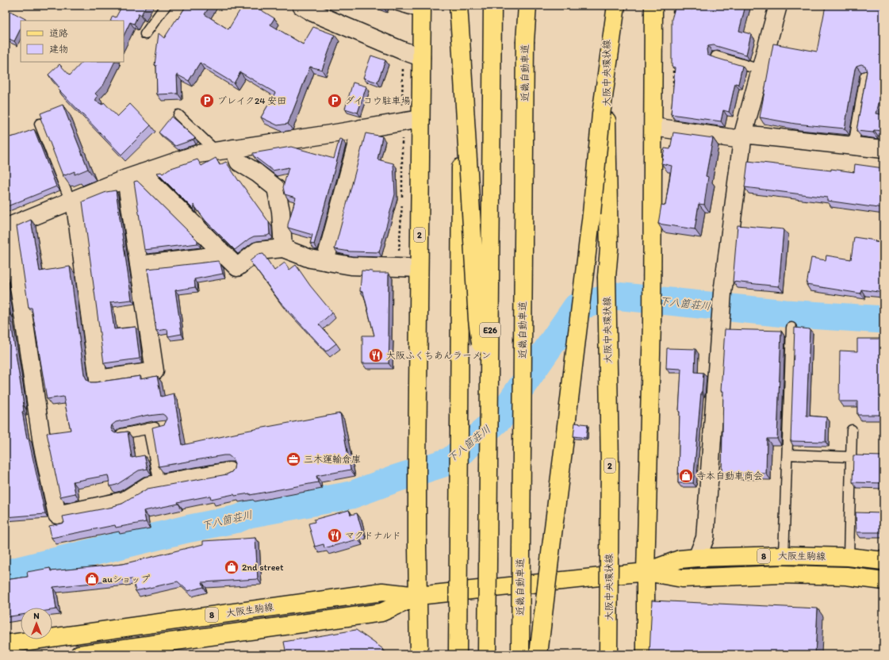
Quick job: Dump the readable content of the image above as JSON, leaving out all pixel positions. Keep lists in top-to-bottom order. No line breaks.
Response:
{"streets":{"main road":["近畿自動車道","大阪中央環状線","2","E26","8","大阪生駒線"]},"crossings":[["2","大阪生駒線"]],"water":["下八箇荘川"],"places":{"parking":["ブレイク24 安田","ダイコウ駐車場"],"restaurant":["大阪ふくちあんラーメン","マクドナルド"],"office":["三木運輸倉庫"],"shop":["寺本自動車商会","2nd street","auショップ"]},"legend":["道路","建物"],"north":"top"}
